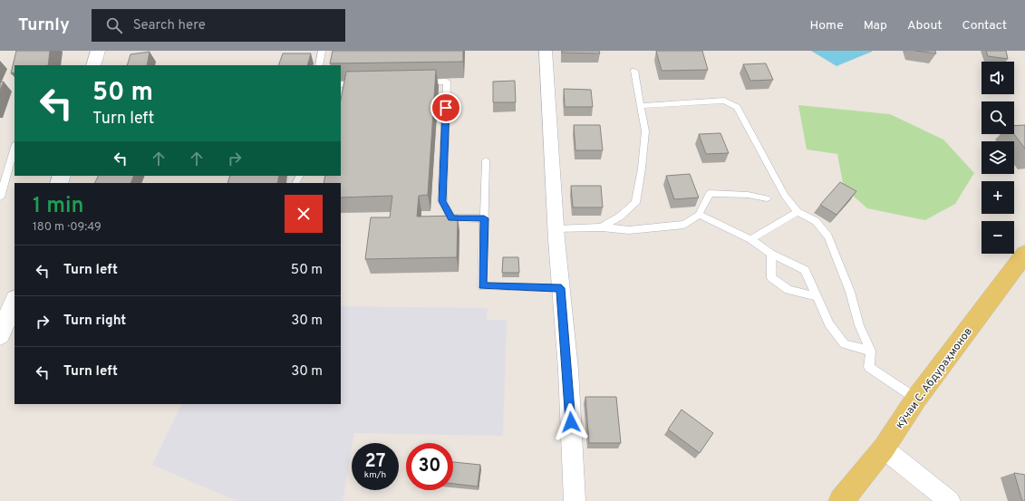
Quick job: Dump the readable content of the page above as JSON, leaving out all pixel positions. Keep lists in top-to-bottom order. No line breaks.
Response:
{"streets":{"main road":["кӯчаи С. Абдураҳмонов"]},"page":{"header":"Turnly","search":"Search here","nav":["Home","Map","About","Contact"],"map_buttons":["+","−"],"turn":["50 m","Turn left"],"heading":["1 min","180 m · 09:49"],"list":[{"name":"Turn left","value":"50 m"},{"name":"Turn right","value":"30 m"},{"name":"Turn left","value":"30 m"}],"speed":"27 km/h","limit":"30"}}
